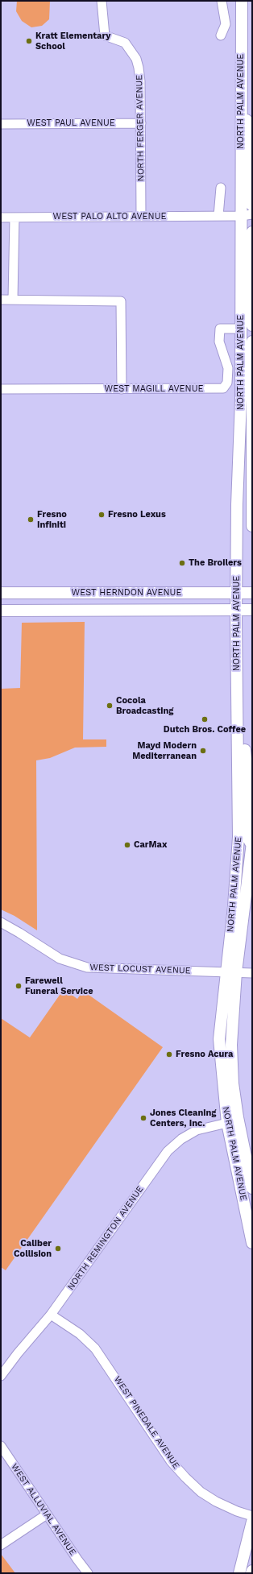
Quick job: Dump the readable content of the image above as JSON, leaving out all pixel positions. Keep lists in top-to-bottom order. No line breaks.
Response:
{"streets":{"main road":["NORTH PALM AVENUE","WEST HERNDON AVENUE"],"street":["WEST PAUL AVENUE","NORTH FERGER AVENUE","WEST PALO ALTO AVENUE","WEST MAGILL AVENUE","WEST LOCUST AVENUE","NORTH REMINGTON AVENUE","WEST PINEDALE AVENUE","WEST ALLUVIAL AVENUE"]},"crossings":[["NORTH PALM AVENUE","WEST PALO ALTO AVENUE"],["NORTH PALM AVENUE","WEST MAGILL AVENUE"],["NORTH PALM AVENUE","WEST HERNDON AVENUE"],["NORTH PALM AVENUE","WEST LOCUST AVENUE"],["NORTH PALM AVENUE","NORTH REMINGTON AVENUE"],["WEST PAUL AVENUE","NORTH FERGER AVENUE"],["NORTH FERGER AVENUE","WEST PALO ALTO AVENUE"],["NORTH REMINGTON AVENUE","WEST PINEDALE AVENUE"]],"places":["Kratt Elementary School","Fresno Lexus","Fresno Infiniti","The Broilers","Cocola Broadcasting","Dutch Bros. Coffee","Mayd Modern Mediterranean","CarMax","Farewell Funeral Service","Fresno Acura","Jones Cleaning Centers, Inc.","Caliber Collision"]}
